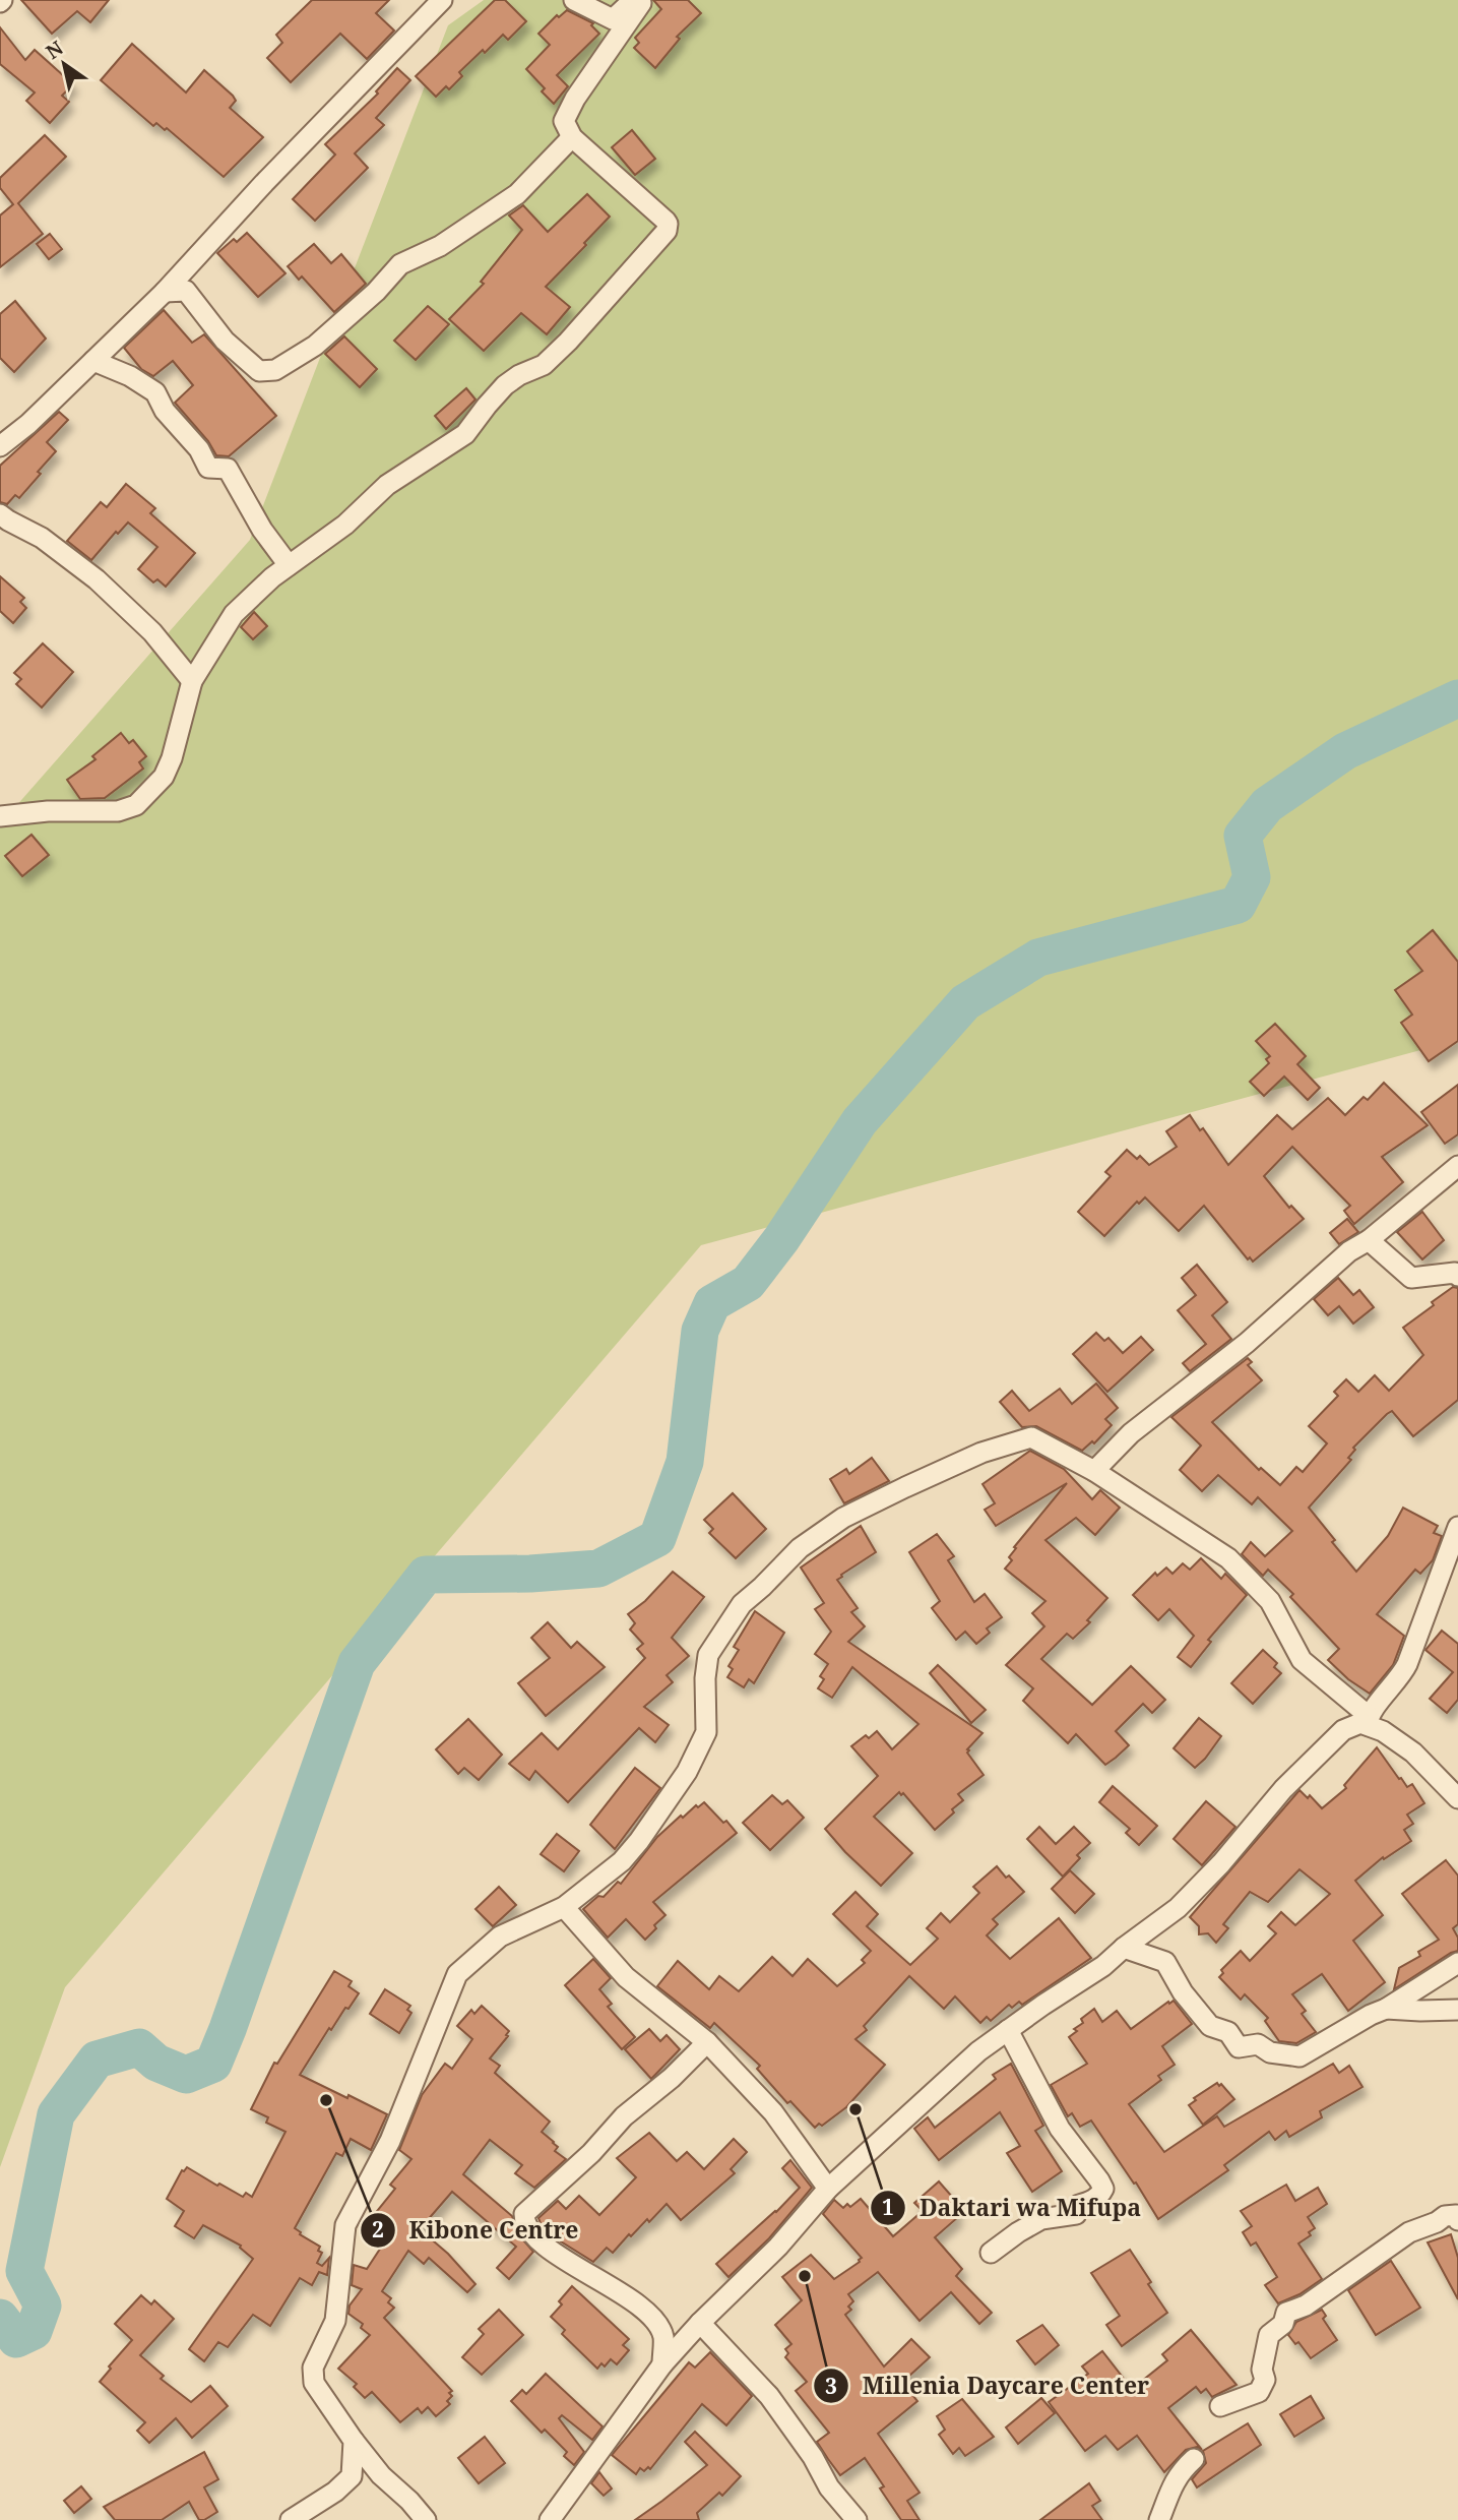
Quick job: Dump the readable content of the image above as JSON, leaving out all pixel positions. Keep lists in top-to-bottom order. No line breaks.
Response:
{"places":["Kibone Centre","Daktari wa Mifupa","Millenia Daycare Center"],"north":"top left"}
